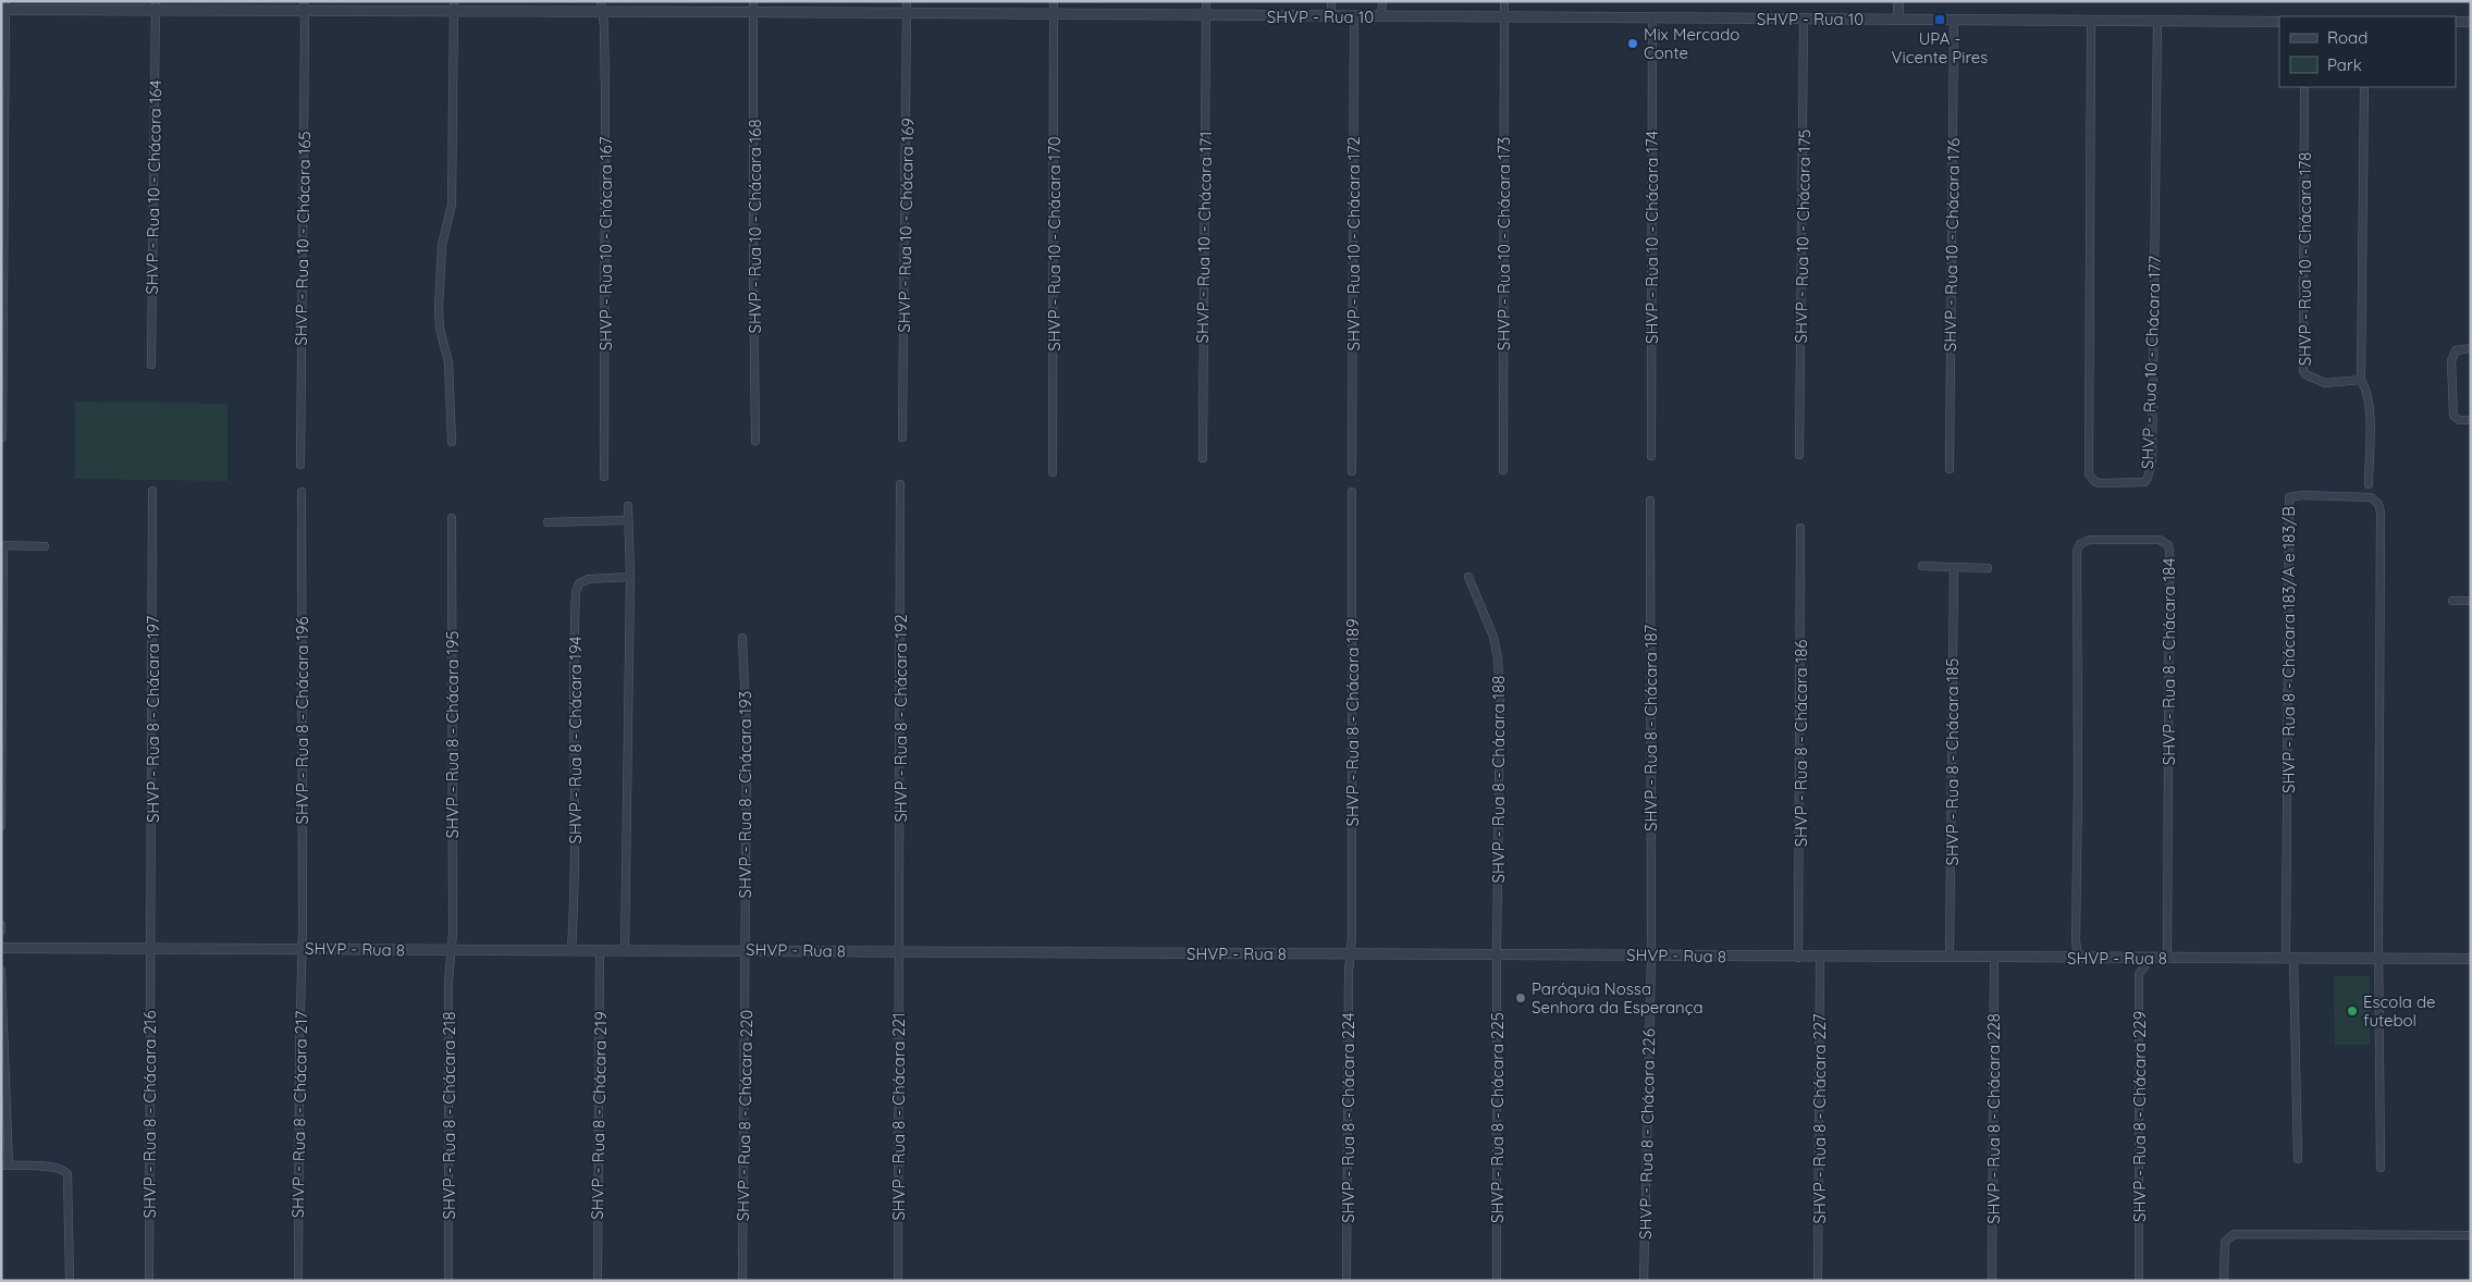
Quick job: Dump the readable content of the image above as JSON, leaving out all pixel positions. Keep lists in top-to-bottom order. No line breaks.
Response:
{"streets":{"street":["SHVP - Rua 10","SHVP - Rua 10 - Chácara 164","SHVP - Rua 10 - Chácara 169","SHVP - Rua 10 - Chácara 168","SHVP - Rua 10 - Chácara 175","SHVP - Rua 10 - Chácara 171","SHVP - Rua 10 - Chácara 174","SHVP - Rua 10 - Chácara 165","SHVP - Rua 10 - Chácara 167","SHVP - Rua 10 - Chácara 170","SHVP - Rua 10 - Chácara 172","SHVP - Rua 10 - Chácara 173","SHVP - Rua 10 - Chácara 176","SHVP - Rua 10 - Chácara 178","SHVP - Rua 10 - Chácara 177","SHVP - Rua 8 - Chácara 183/A e 183/B","SHVP - Rua 8 - Chácara 184","SHVP - Rua 8 - Chácara 192","SHVP - Rua 8 - Chácara 197","SHVP - Rua 8 - Chácara 196","SHVP - Rua 8 - Chácara 189","SHVP - Rua 8 - Chácara 187","SHVP - Rua 8 - Chácara 195","SHVP - Rua 8 - Chácara 194","SHVP - Rua 8 - Chácara 186","SHVP - Rua 8 - Chácara 185","SHVP - Rua 8 - Chácara 188","SHVP - Rua 8 - Chácara 193","SHVP - Rua 8","SHVP - Rua 8 - Chácara 216","SHVP - Rua 8 - Chácara 217","SHVP - Rua 8 - Chácara 218","SHVP - Rua 8 - Chácara 219","SHVP - Rua 8 - Chácara 220","SHVP - Rua 8 - Chácara 221","SHVP - Rua 8 - Chácara 229","SHVP - Rua 8 - Chácara 224","SHVP - Rua 8 - Chácara 225","SHVP - Rua 8 - Chácara 227","SHVP - Rua 8 - Chácara 228","SHVP - Rua 8 - Chácara 226"]},"crossings":[["SHVP - Rua 10","SHVP - Rua 10 - Chácara 164"],["SHVP - Rua 10","SHVP - Rua 10 - Chácara 169"],["SHVP - Rua 10","SHVP - Rua 10 - Chácara 168"],["SHVP - Rua 10","SHVP - Rua 10 - Chácara 175"],["SHVP - Rua 10","SHVP - Rua 10 - Chácara 171"],["SHVP - Rua 10","SHVP - Rua 10 - Chácara 174"],["SHVP - Rua 10","SHVP - Rua 10 - Chácara 165"],["SHVP - Rua 10","SHVP - Rua 10 - Chácara 167"],["SHVP - Rua 10","SHVP - Rua 10 - Chácara 170"],["SHVP - Rua 10","SHVP - Rua 10 - Chácara 172"],["SHVP - Rua 10","SHVP - Rua 10 - Chácara 173"],["SHVP - Rua 10","SHVP - Rua 10 - Chácara 176"],["SHVP - Rua 10","SHVP - Rua 10 - Chácara 177"],["SHVP - Rua 8 - Chácara 183/A e 183/B","SHVP - Rua 8"],["SHVP - Rua 8 - Chácara 184","SHVP - Rua 8"],["SHVP - Rua 8 - Chácara 192","SHVP - Rua 8"],["SHVP - Rua 8 - Chácara 192","SHVP - Rua 8 - Chácara 221"],["SHVP - Rua 8 - Chácara 197","SHVP - Rua 8"],["SHVP - Rua 8 - Chácara 197","SHVP - Rua 8 - Chácara 216"],["SHVP - Rua 8 - Chácara 196","SHVP - Rua 8"],["SHVP - Rua 8 - Chácara 196","SHVP - Rua 8 - Chácara 217"],["SHVP - Rua 8 - Chácara 189","SHVP - Rua 8"],["SHVP - Rua 8 - Chácara 189","SHVP - Rua 8 - Chácara 224"],["SHVP - Rua 8 - Chácara 187","SHVP - Rua 8"],["SHVP - Rua 8 - Chácara 187","SHVP - Rua 8 - Chácara 226"],["SHVP - Rua 8 - Chácara 195","SHVP - Rua 8"],["SHVP - Rua 8 - Chácara 195","SHVP - Rua 8 - Chácara 218"],["SHVP - Rua 8 - Chácara 194","SHVP - Rua 8"],["SHVP - Rua 8 - Chácara 186","SHVP - Rua 8"],["SHVP - Rua 8 - Chácara 185","SHVP - Rua 8"],["SHVP - Rua 8 - Chácara 188","SHVP - Rua 8"],["SHVP - Rua 8 - Chácara 188","SHVP - Rua 8 - Chácara 225"],["SHVP - Rua 8 - Chácara 193","SHVP - Rua 8"],["SHVP - Rua 8 - Chácara 193","SHVP - Rua 8 - Chácara 220"],["SHVP - Rua 8","SHVP - Rua 8 - Chácara 216"],["SHVP - Rua 8","SHVP - Rua 8 - Chácara 217"],["SHVP - Rua 8","SHVP - Rua 8 - Chácara 218"],["SHVP - Rua 8","SHVP - Rua 8 - Chácara 219"],["SHVP - Rua 8","SHVP - Rua 8 - Chácara 220"],["SHVP - Rua 8","SHVP - Rua 8 - Chácara 221"],["SHVP - Rua 8","SHVP - Rua 8 - Chácara 229"],["SHVP - Rua 8","SHVP - Rua 8 - Chácara 224"],["SHVP - Rua 8","SHVP - Rua 8 - Chácara 225"],["SHVP - Rua 8","SHVP - Rua 8 - Chácara 227"],["SHVP - Rua 8","SHVP - Rua 8 - Chácara 228"],["SHVP - Rua 8","SHVP - Rua 8 - Chácara 226"]],"places":{"transit":["UPA - Vicente Pires"],"other":["Mix Mercado Conte","Paróquia Nossa Senhora da Esperança","Escola de futebol"]},"legend":["Road","Park"]}
